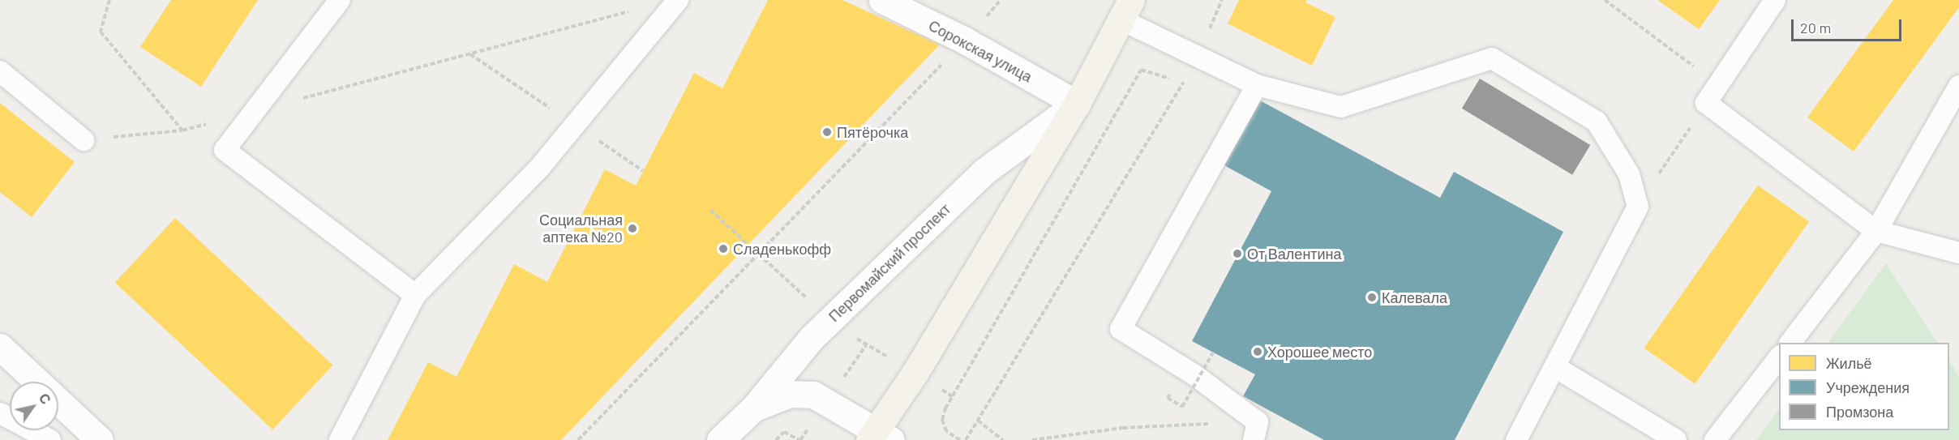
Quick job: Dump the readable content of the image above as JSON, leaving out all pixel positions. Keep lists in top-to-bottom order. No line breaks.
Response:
{"streets":{"main road":["Первомайский проспект"],"street":["Сорокская улица"]},"crossings":[["Сорокская улица","Первомайский проспект"]],"places":["Пятёрочка","Социальная аптека №20","Сладенькофф","От Валентина","Калевала","Хорошее место"],"legend":["Жильё","Учреждения","Промзона"],"scale_bar":"20 m","north":"top right"}
